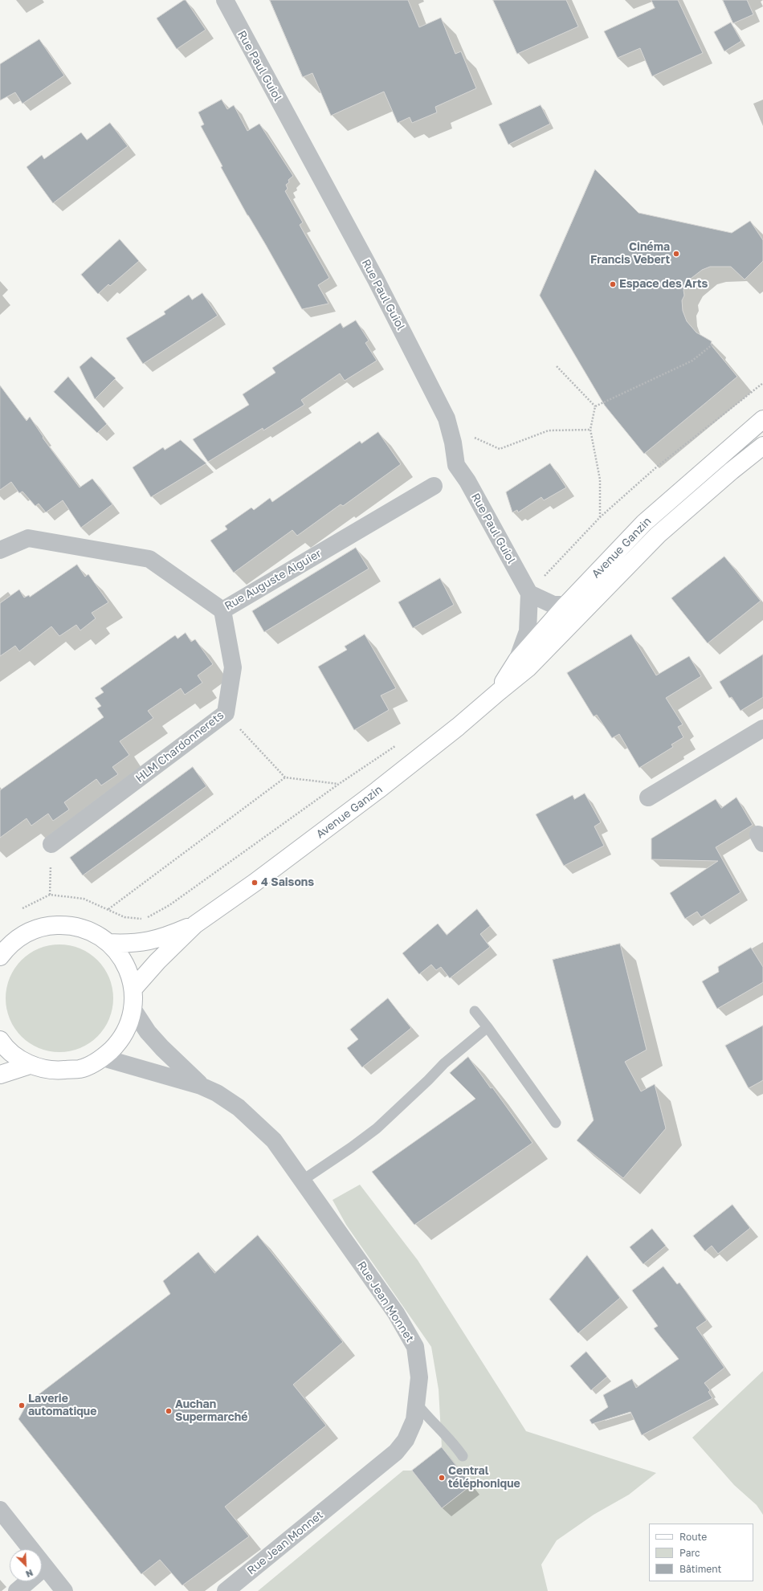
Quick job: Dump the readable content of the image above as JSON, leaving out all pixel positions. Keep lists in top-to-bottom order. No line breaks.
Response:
{"streets":{"main road":["Avenue Ganzin"],"street":["Rue Paul Guiol","Rue Auguste Aiguier","HLM Chardonnerets","Rue Jean Monnet"]},"crossings":[["Rue Auguste Aiguier","HLM Chardonnerets"]],"places":["Cinéma Francis Vebert","Espace des Arts","4 Saisons","Laverie automatique","Auchan Supermarché","Central téléphonique"],"legend":["Route","Parc","Bâtiment"],"north":"bottom right"}
